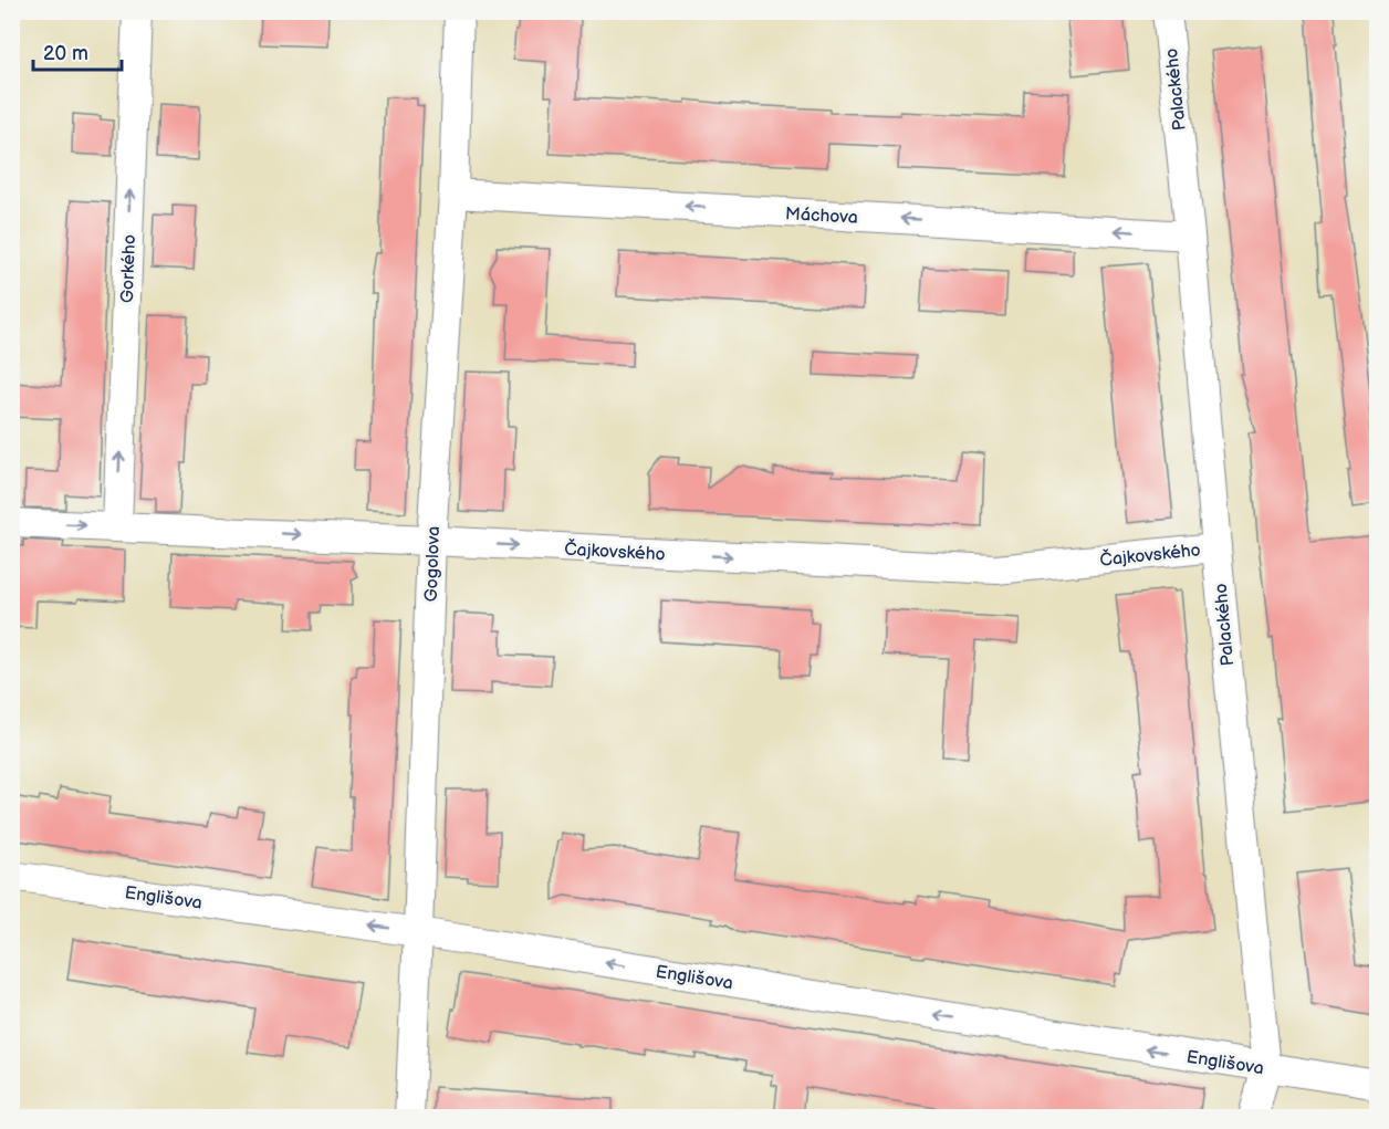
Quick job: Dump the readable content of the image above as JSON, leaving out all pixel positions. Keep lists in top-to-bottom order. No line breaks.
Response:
{"streets":{"street":["Palackého","Máchova","Gorkého","Čajkovského","Gogolova","Englišova"]},"crossings":[["Palackého","Máchova"],["Palackého","Čajkovského"],["Palackého","Englišova"],["Máchova","Gogolova"],["Gorkého","Čajkovského"],["Čajkovského","Gogolova"],["Gogolova","Englišova"]],"one_way":["Máchova","Gorkého","Čajkovského","Englišova"],"scale_bar":"20 m"}
